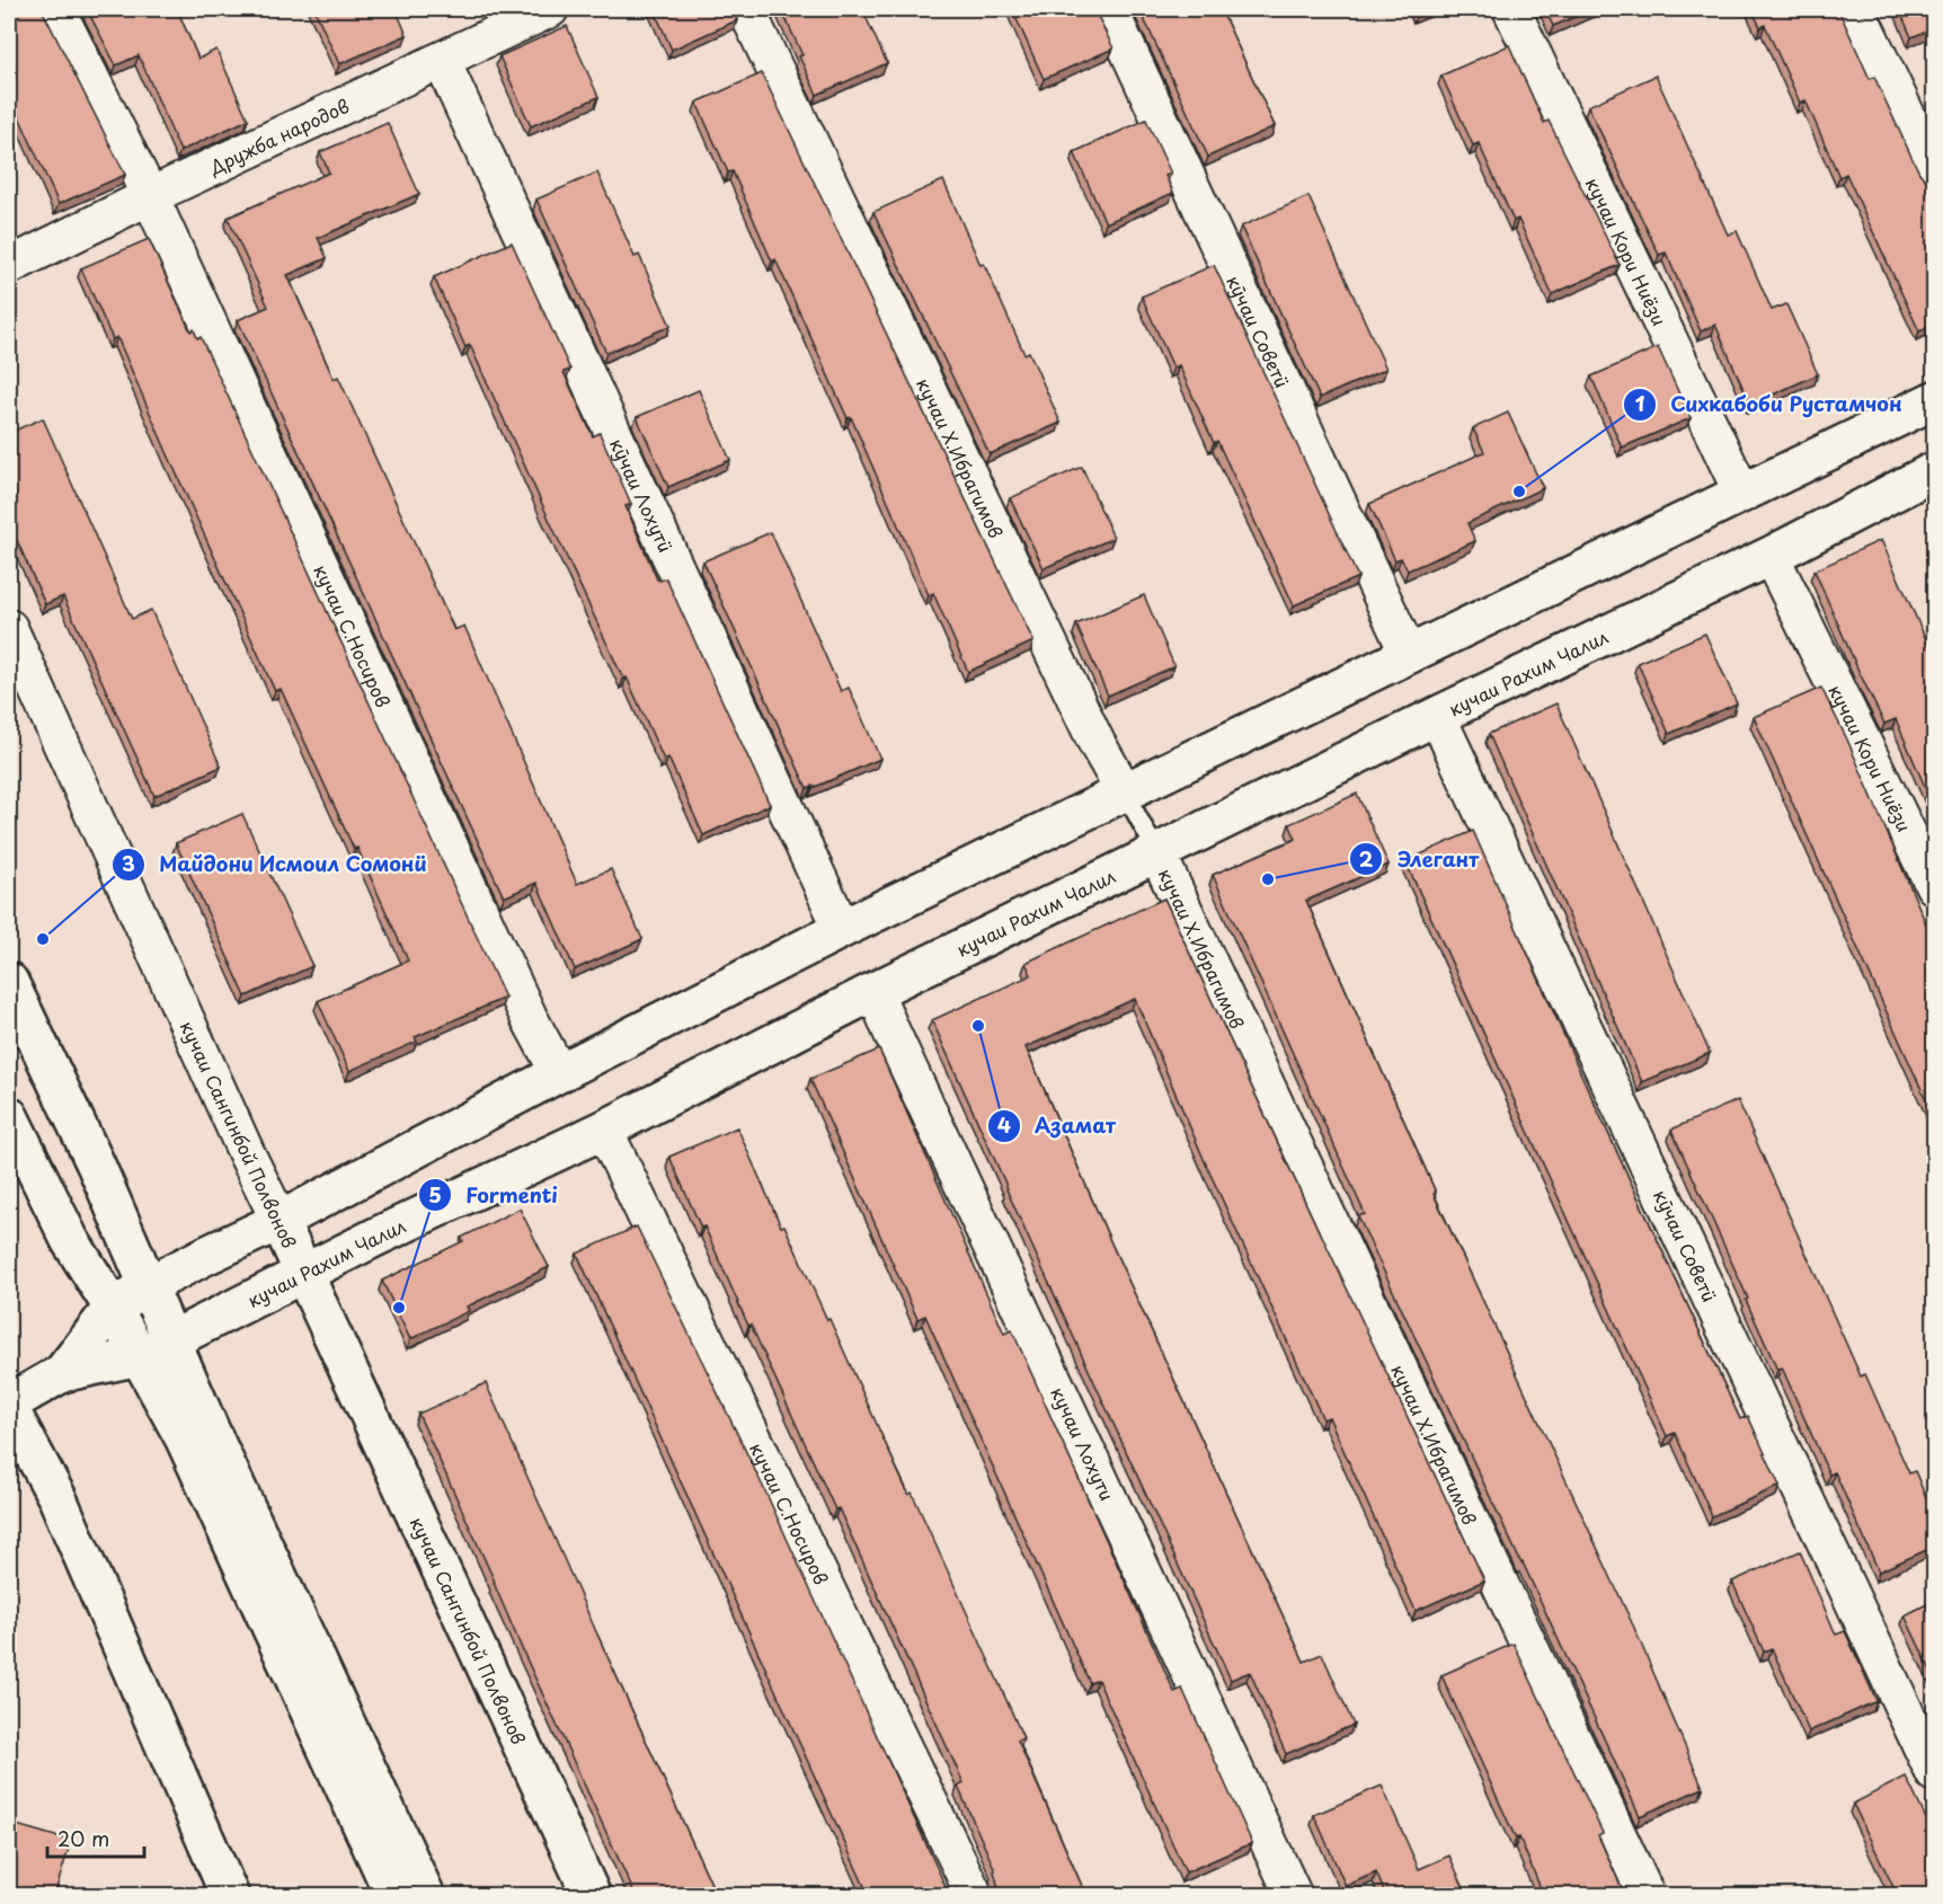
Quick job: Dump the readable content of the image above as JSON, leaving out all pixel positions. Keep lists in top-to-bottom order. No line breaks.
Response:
{"streets":{"main road":["кучаи Рахим Чалил","кучаи Сангинбой Полвонов"],"street":["Дружба народов","кучаи Кори Ниёзи","кӯчаи Советӣ","кучаи Х.Ибрагимов","кӯчаи Лохутӣ","кучаи С.Носиров","кучаи Лохути"]},"crossings":[["Дружба народов","кӯчаи Лохутӣ"],["Дружба народов","кучаи С.Носиров"],["кучаи Кори Ниёзи","кучаи Рахим Чалил"],["кӯчаи Советӣ","кучаи Рахим Чалил"],["кучаи Х.Ибрагимов","кучаи Рахим Чалил"],["кучаи С.Носиров","кучаи Рахим Чалил"],["кучаи Рахим Чалил","кучаи Сангинбой Полвонов"],["кучаи Рахим Чалил","кучаи Лохути"]],"places":["Сихкабоби Рустамчон","Элегант","Майдони Исмоил Сомонӣ","Азамат","Formenti"],"scale_bar":"20 m"}
